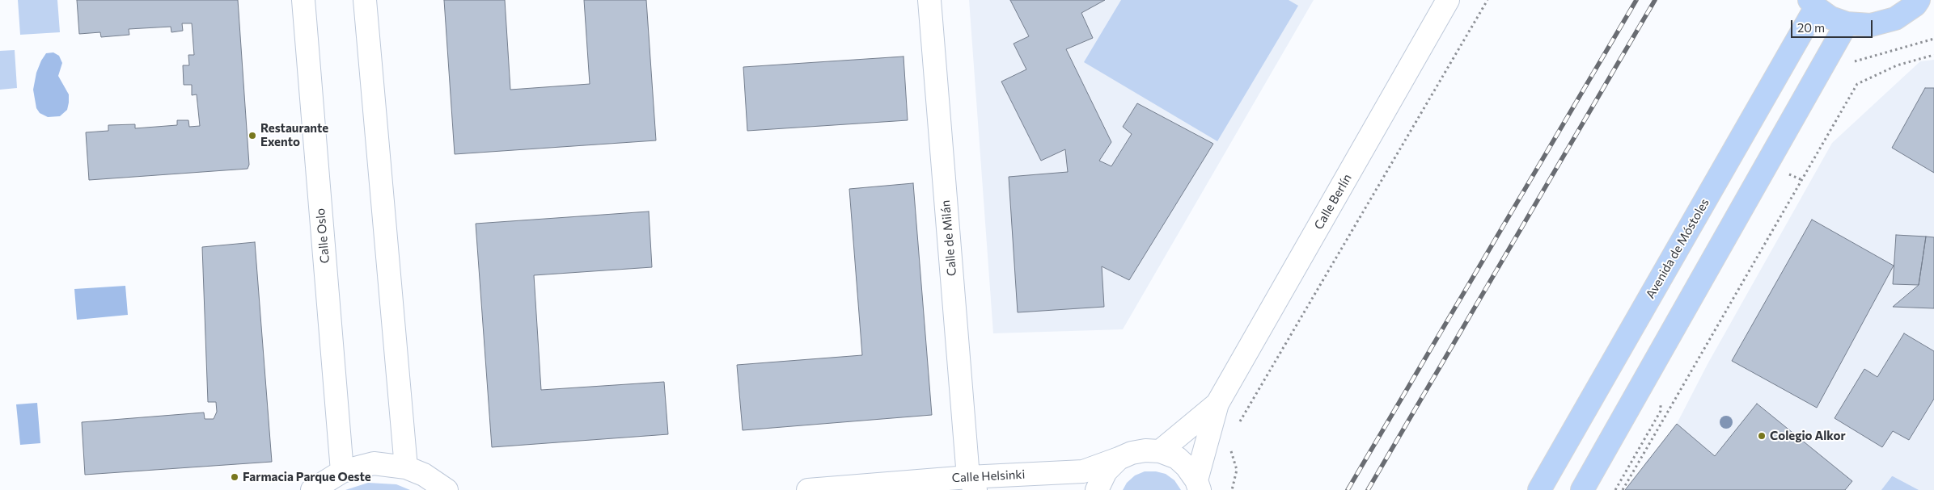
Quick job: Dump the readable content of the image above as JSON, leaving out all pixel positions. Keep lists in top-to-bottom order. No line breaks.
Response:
{"streets":{"main road":["Avenida de Móstoles"],"street":["Calle Berlín","Calle Oslo","Calle de Milán","Calle Helsinki"]},"crossings":[["Calle Berlín","Calle Helsinki"],["Calle de Milán","Calle Helsinki"]],"places":["Restaurante Exento","Colegio Alkor","Farmacia Parque Oeste"],"scale_bar":"20 m"}
